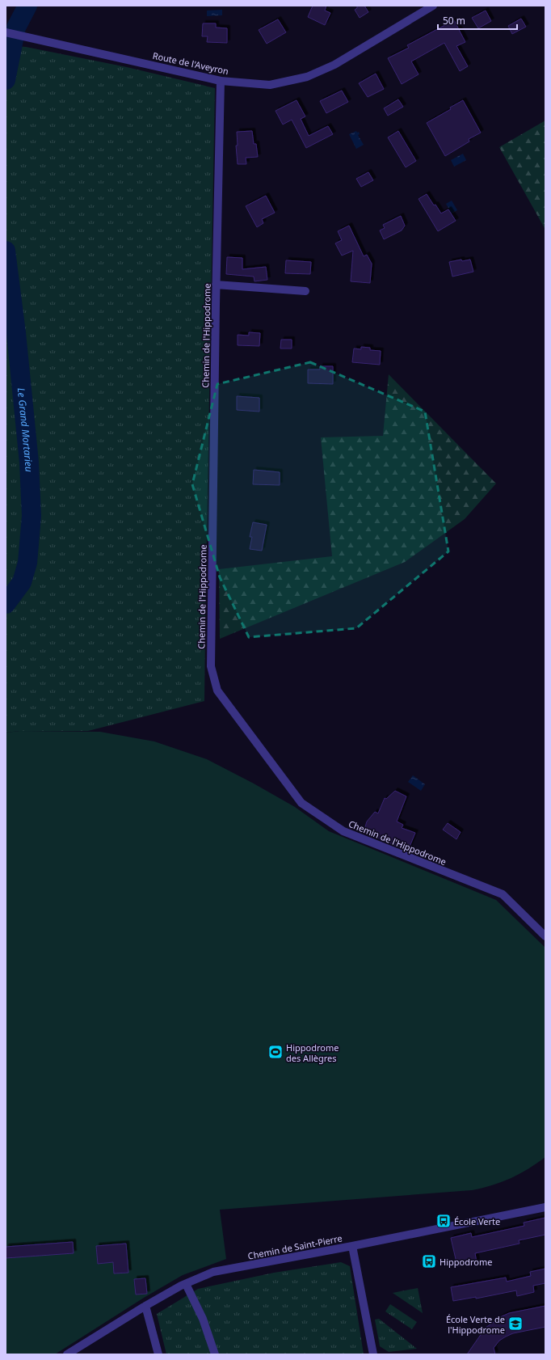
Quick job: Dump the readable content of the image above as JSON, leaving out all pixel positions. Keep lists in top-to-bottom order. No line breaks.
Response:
{"streets":{"street":["Route de l'Aveyron","Chemin de l'Hippodrome","Chemin de Saint-Pierre"]},"crossings":[["Route de l'Aveyron","Chemin de l'Hippodrome"]],"water":["Le Grand Mortarieu"],"places":{"sports":["Hippodrome des Allègres"],"bus stop":["École Verte","Hippodrome"],"school or university":["École Verte de l'Hippodrome"]},"scale_bar":"50 m"}
